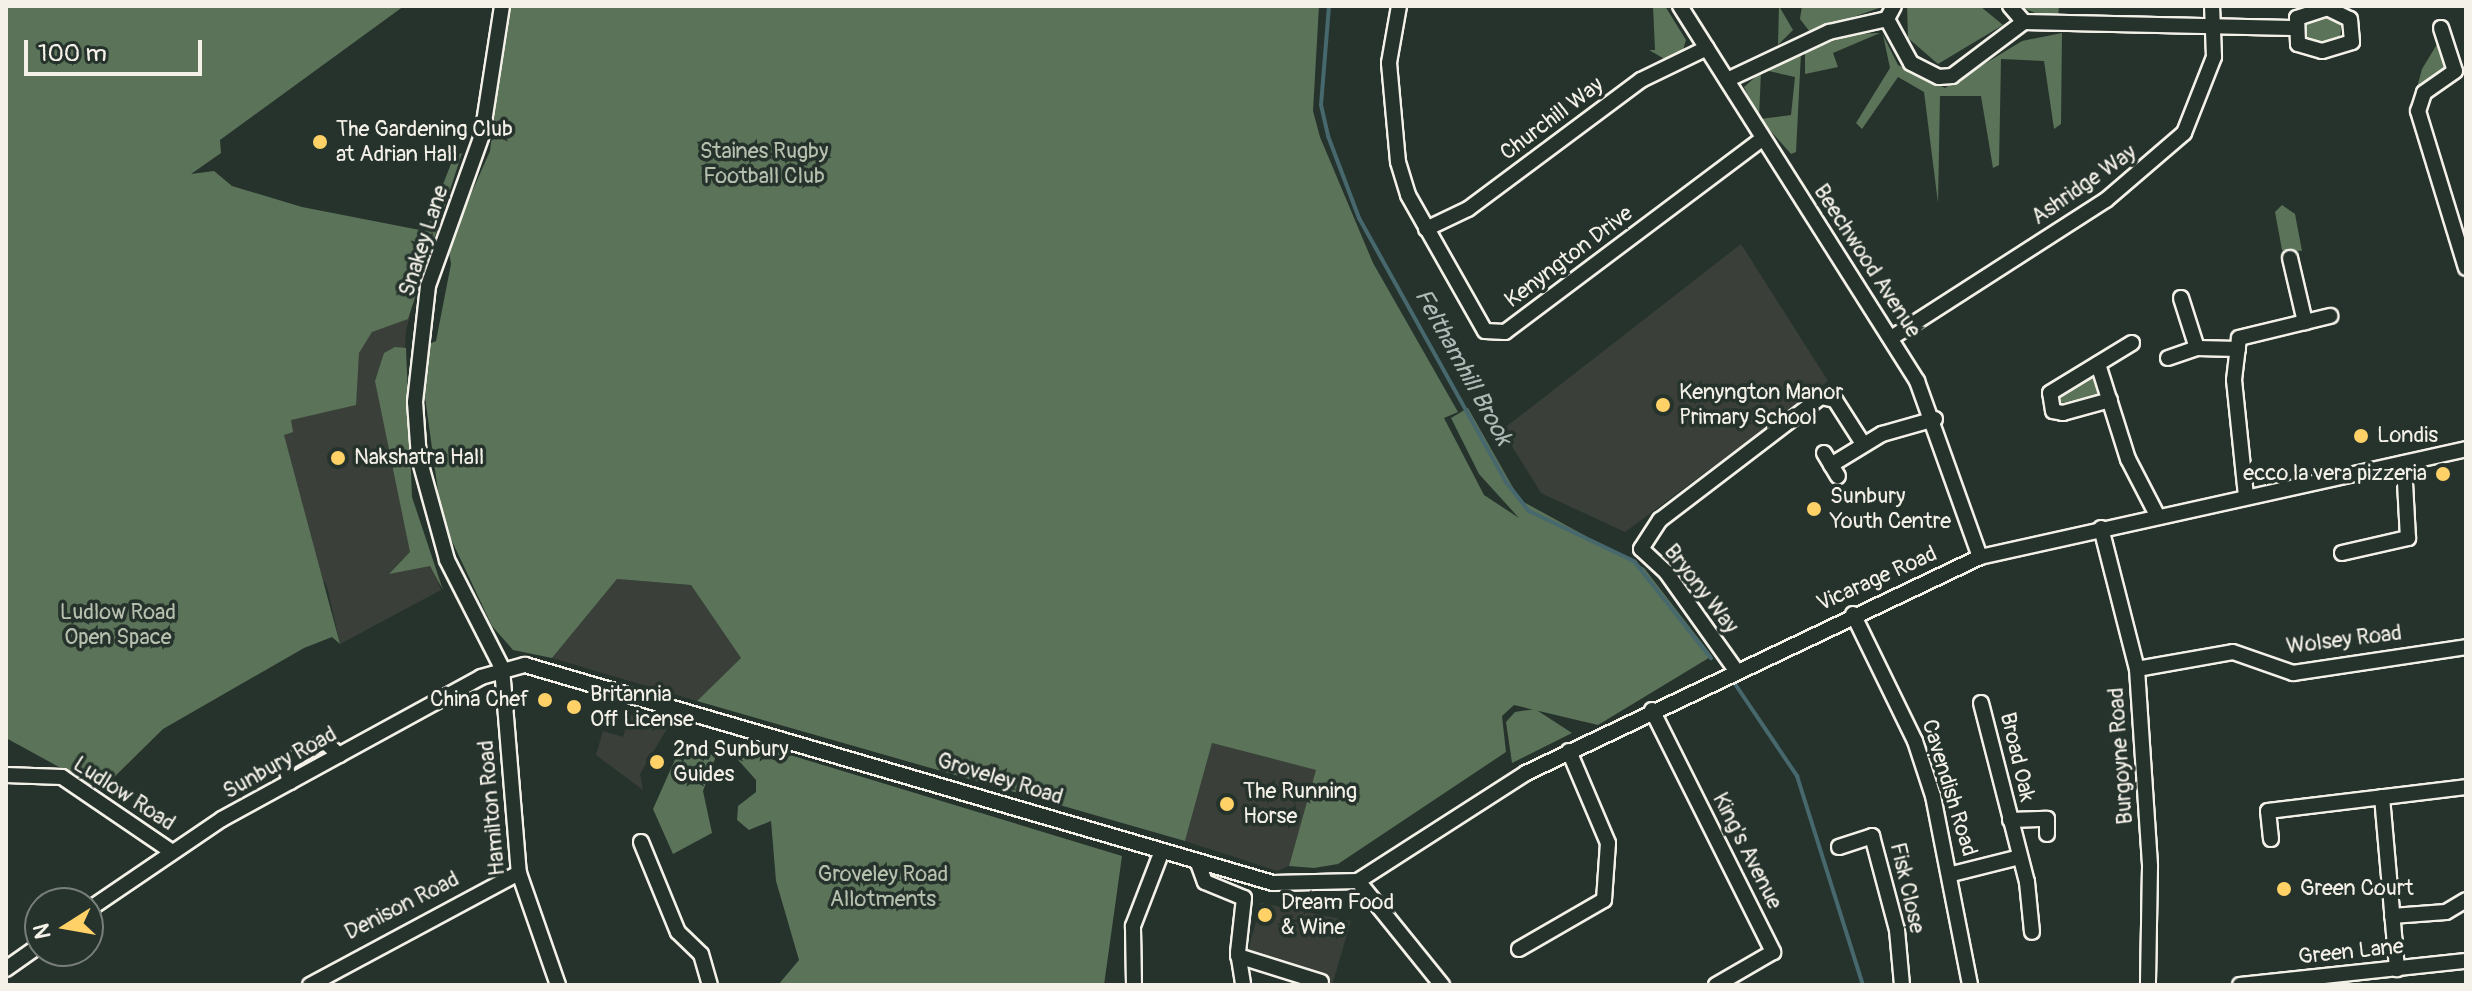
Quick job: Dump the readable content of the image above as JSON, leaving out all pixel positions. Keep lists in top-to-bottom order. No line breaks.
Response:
{"streets":{"street":["Churchill Way","Ashridge Way","Snakey Lane","Kenyngton Drive","Beechwood Avenue","Vicarage Road","Bryony Way","Wolsey Road","Burgoyne Road","Broad Oak","Sunbury Road","Groveley Road","Cavendish Road","Ludlow Road","Hamilton Road","King's Avenue","Fisk Close","Denison Road","Green Lane"]},"crossings":[["Churchill Way","Kenyngton Drive"],["Churchill Way","Beechwood Avenue"],["Ashridge Way","Beechwood Avenue"],["Snakey Lane","Sunbury Road"],["Snakey Lane","Groveley Road"],["Snakey Lane","Hamilton Road"],["Kenyngton Drive","Beechwood Avenue"],["Beechwood Avenue","Vicarage Road"],["Vicarage Road","Bryony Way"],["Vicarage Road","Burgoyne Road"],["Vicarage Road","Groveley Road"],["Vicarage Road","Cavendish Road"],["Vicarage Road","King's Avenue"],["Wolsey Road","Burgoyne Road"],["Sunbury Road","Groveley Road"],["Sunbury Road","Ludlow Road"],["Sunbury Road","Hamilton Road"],["Groveley Road","Hamilton Road"],["Hamilton Road","Denison Road"]],"water":["Felthamhill Brook"],"parks":["Staines Rugby Football Club","Ludlow Road Open Space","Groveley Road Allotments"],"places":["The Gardening Club at Adrian Hall","Kenyngton Manor Primary School","Londis","Nakshatra Hall","ecco la vera pizzeria","Sunbury Youth Centre","China Chef","Britannia Off License","2nd Sunbury Guides","The Running Horse","Green Court","Dream Food & Wine"],"scale_bar":"100 m","north":"left"}
